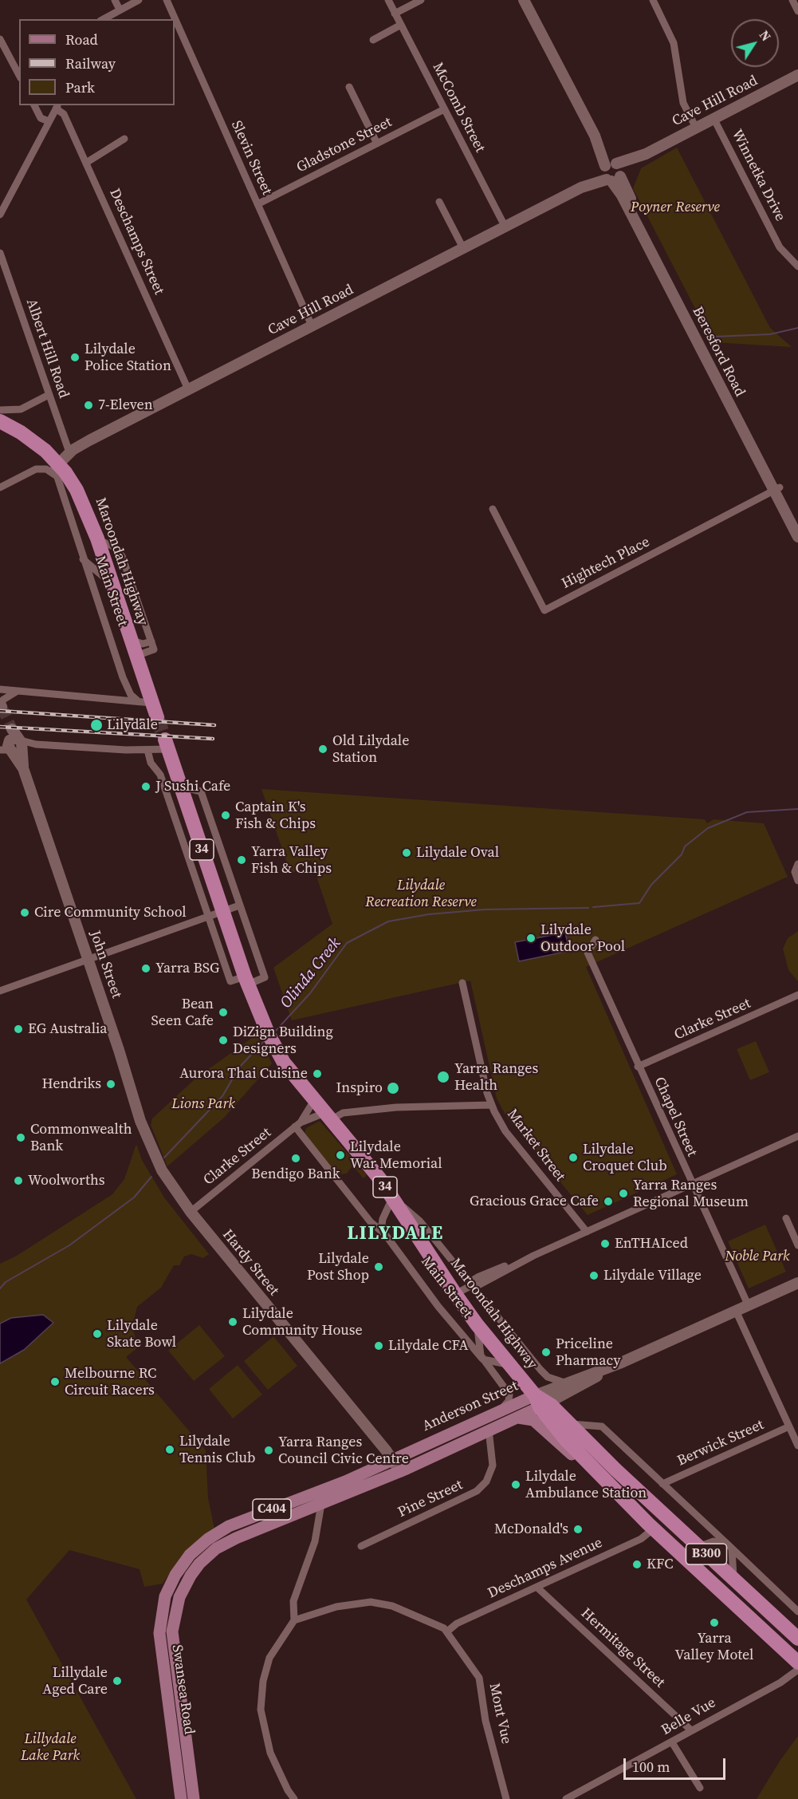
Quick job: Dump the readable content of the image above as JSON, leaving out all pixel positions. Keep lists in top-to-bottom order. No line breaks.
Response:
{"streets":{"highway":["Maroondah Highway","34","B300"],"main road":["Cave Hill Road","Beresford Road","John Street","Hardy Street","Anderson Street","C404","Swansea Road"],"street":["McComb Street","Gladstone Street","Slevin Street","Winnetka Drive","Deschamps Street","Albert Hill Road","Hightech Place","Main Street","Clarke Street","Chapel Street","Market Street","Berwick Street","Pine Street","Deschamps Avenue","Hermitage Street","Mont Vue","Belle Vue"]},"crossings":[["Cave Hill Road","McComb Street"],["Cave Hill Road","Slevin Street"],["Cave Hill Road","Winnetka Drive"],["Cave Hill Road","Deschamps Street"],["Cave Hill Road","Albert Hill Road"],["Cave Hill Road","Beresford Road"],["Cave Hill Road","Maroondah Highway"],["Cave Hill Road","Main Street"],["McComb Street","Gladstone Street"],["Gladstone Street","Slevin Street"],["Beresford Road","Hightech Place"],["Maroondah Highway","Main Street"],["Maroondah Highway","34"],["Maroondah Highway","Clarke Street"],["Maroondah Highway","Anderson Street"],["Maroondah Highway","Deschamps Avenue"],["Main Street","Clarke Street"],["Main Street","Anderson Street"],["John Street","Hardy Street"],["Clarke Street","Chapel Street"],["Clarke Street","Market Street"],["Clarke Street","Hardy Street"],["Chapel Street","Anderson Street"],["Hardy Street","Anderson Street"],["Anderson Street","Pine Street"],["Anderson Street","Swansea Road"],["Deschamps Avenue","Hermitage Street"],["Deschamps Avenue","Mont Vue"],["Hermitage Street","Belle Vue"]],"districts":["LILYDALE"],"water":["Olinda Creek"],"parks":["Poyner Reserve","Lilydale Recreation Reserve","Lions Park","Noble Park","Lillydale Lake Park"],"places":["Lilydale Police Station","7-Eleven","Lilydale","Old Lilydale Station","J Sushi Cafe","Captain K's Fish & Chips","Lilydale Oval","Yarra Valley Fish & Chips","Cire Community School","Lilydale Outdoor Pool","Yarra BSG","Bean Seen Cafe","EG Australia","DiZign Building Designers","Aurora Thai Cuisine","Yarra Ranges Health","Hendriks","Inspiro","Commonwealth Bank","Lilydale War Memorial","Lilydale Croquet Club","Bendigo Bank","Woolworths","Yarra Ranges Regional Museum","Gracious Grace Cafe","EnTHAIced","Lilydale Post Shop","Lilydale Village","Lilydale Community House","Lilydale Skate Bowl","Lilydale CFA","Priceline Pharmacy","Melbourne RC Circuit Racers","Lilydale Tennis Club","Yarra Ranges Council Civic Centre","Lilydale Ambulance Station","McDonald's","KFC","Yarra Valley Motel","Lillydale Aged Care"],"legend":["Road","Railway","Park"],"scale_bar":"100 m","north":"top right"}
